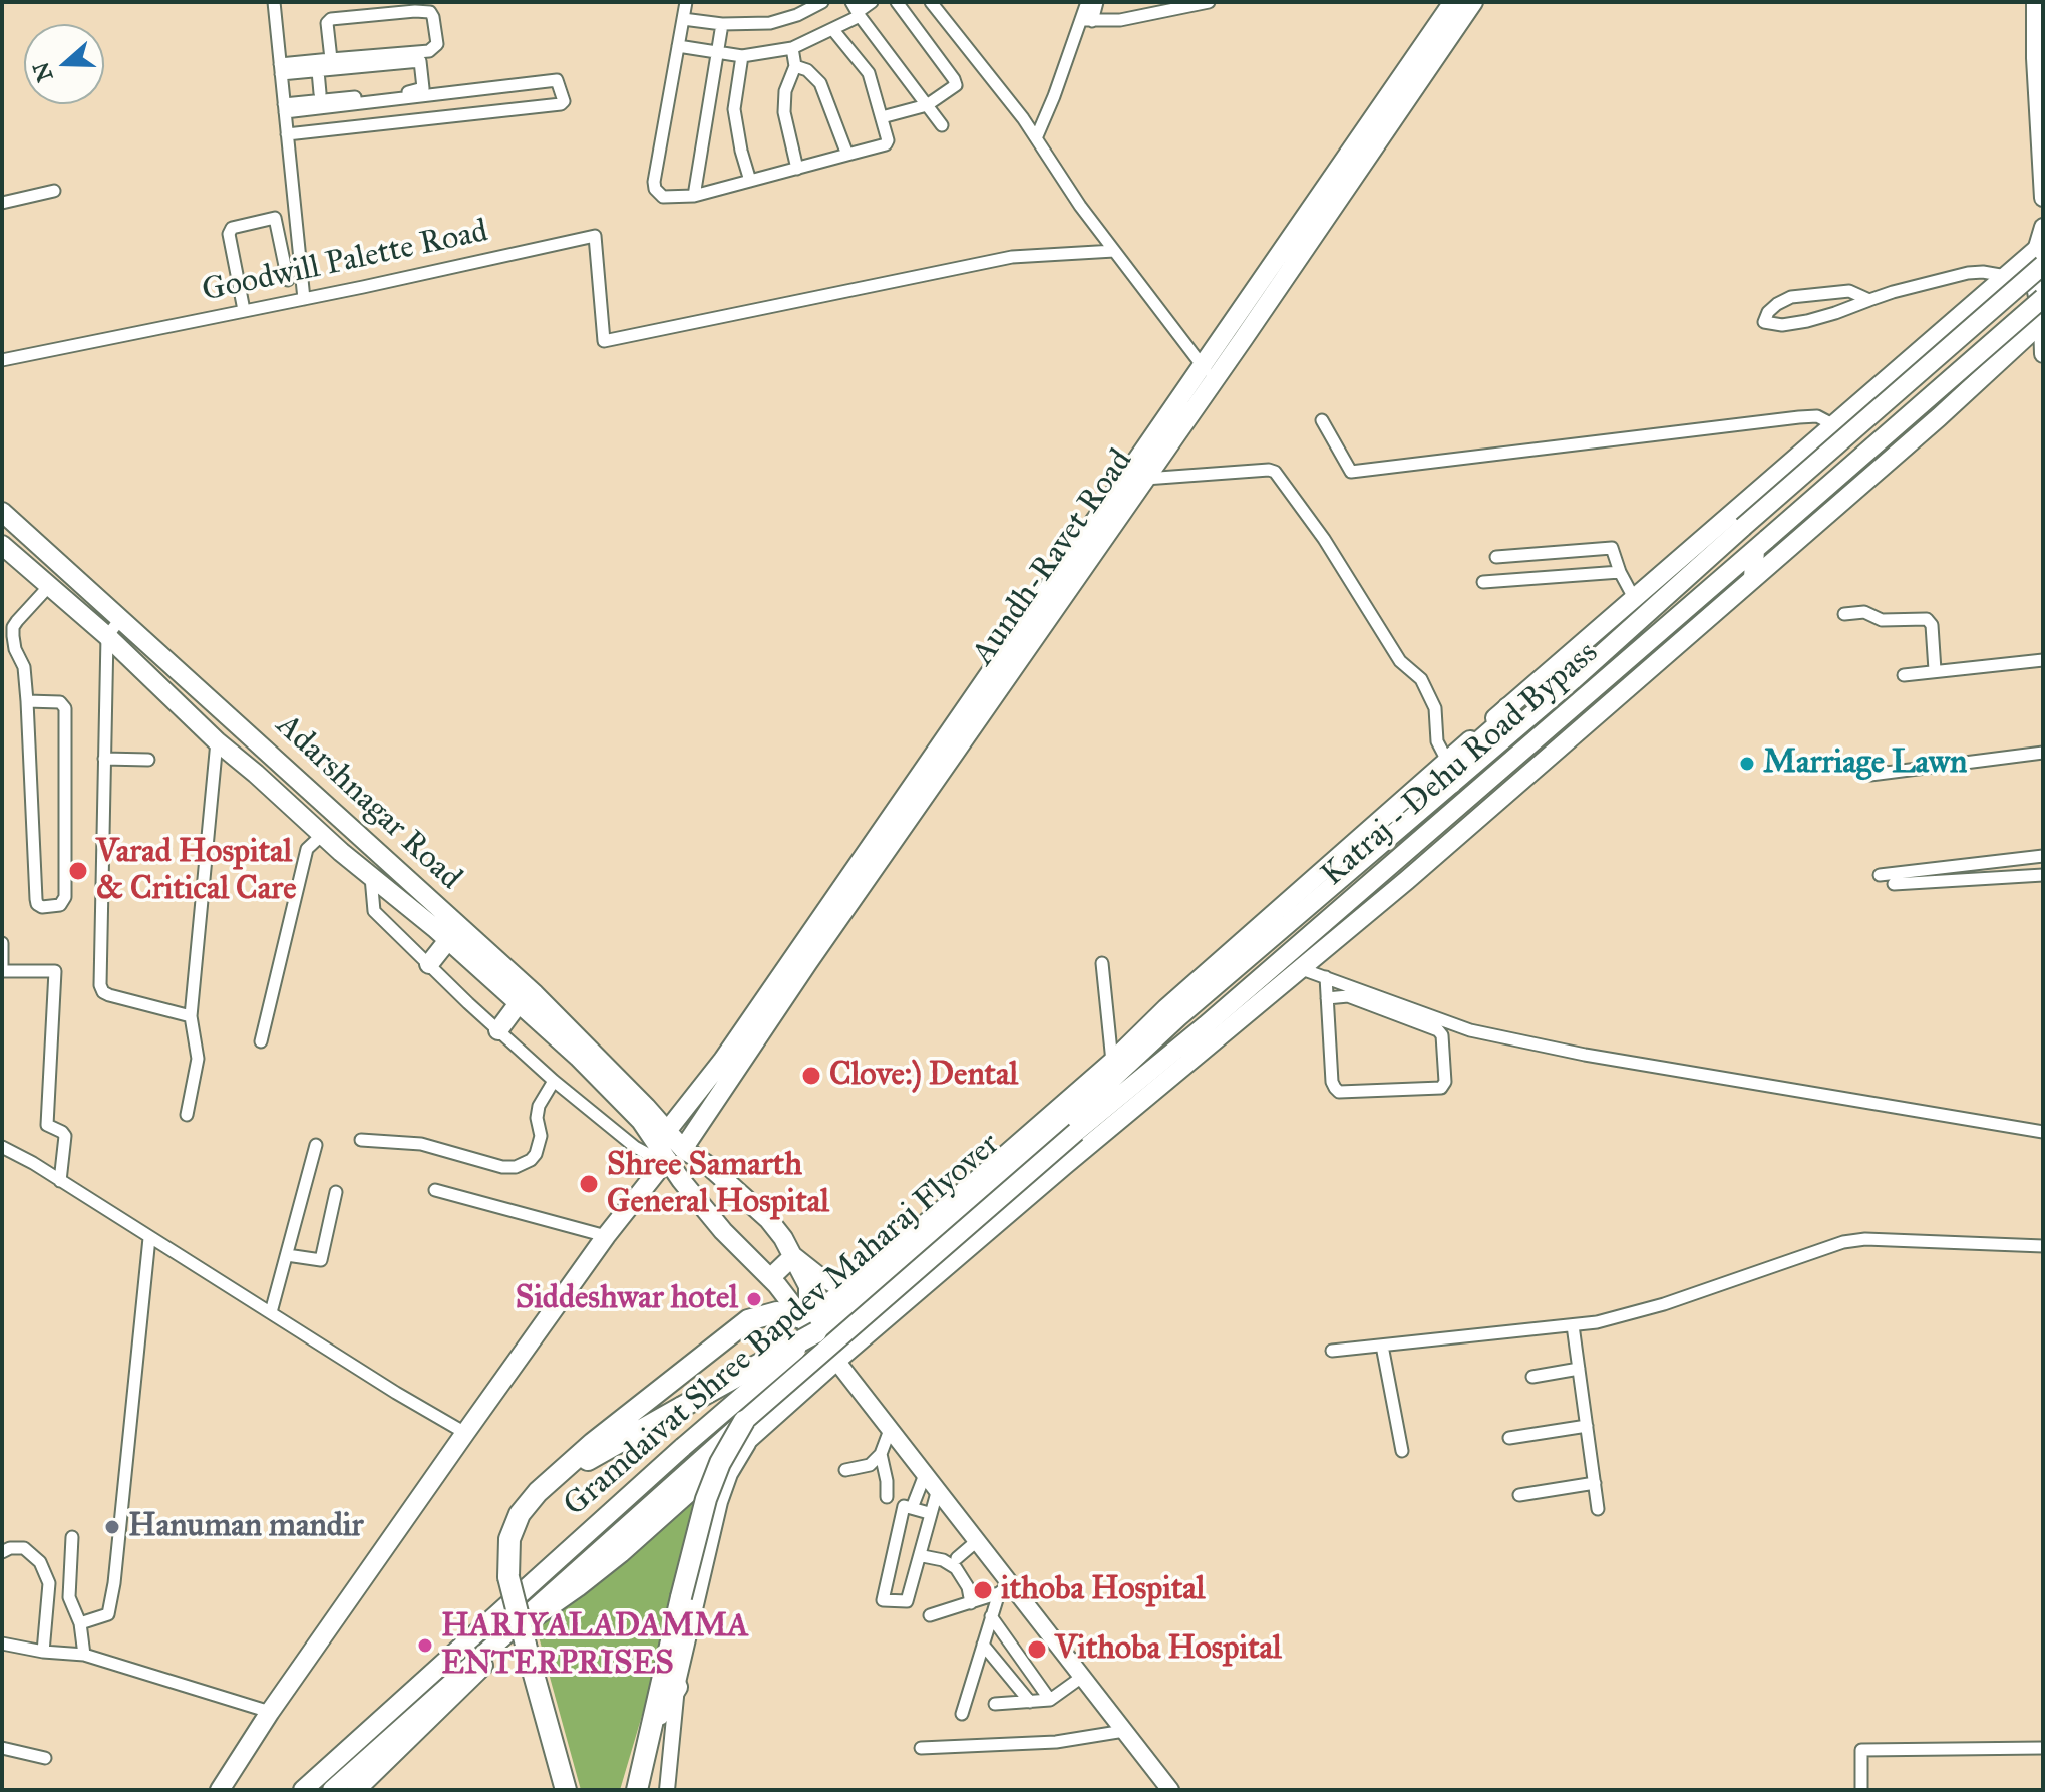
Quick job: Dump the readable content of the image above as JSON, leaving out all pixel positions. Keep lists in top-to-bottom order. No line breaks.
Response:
{"streets":{"main road":["Aundh-Ravet Road","Katraj - Dehu Road Bypass","Adarshnagar Road","Gramdaivat Shree Bapdev Maharaj Flyover"],"street":["Goodwill Palette Road"]},"crossings":[["Aundh-Ravet Road","Adarshnagar Road"],["Katraj - Dehu Road Bypass","Gramdaivat Shree Bapdev Maharaj Flyover"]],"places":["Marriage Lawn","Varad Hospital & Critical Care","Clove:) Dental","Shree Samarth General Hospital","Siddeshwar hotel","Hanuman mandir","ithoba Hospital","HARIYALADAMMA ENTERPRISES","Vithoba Hospital"],"north":"left"}
